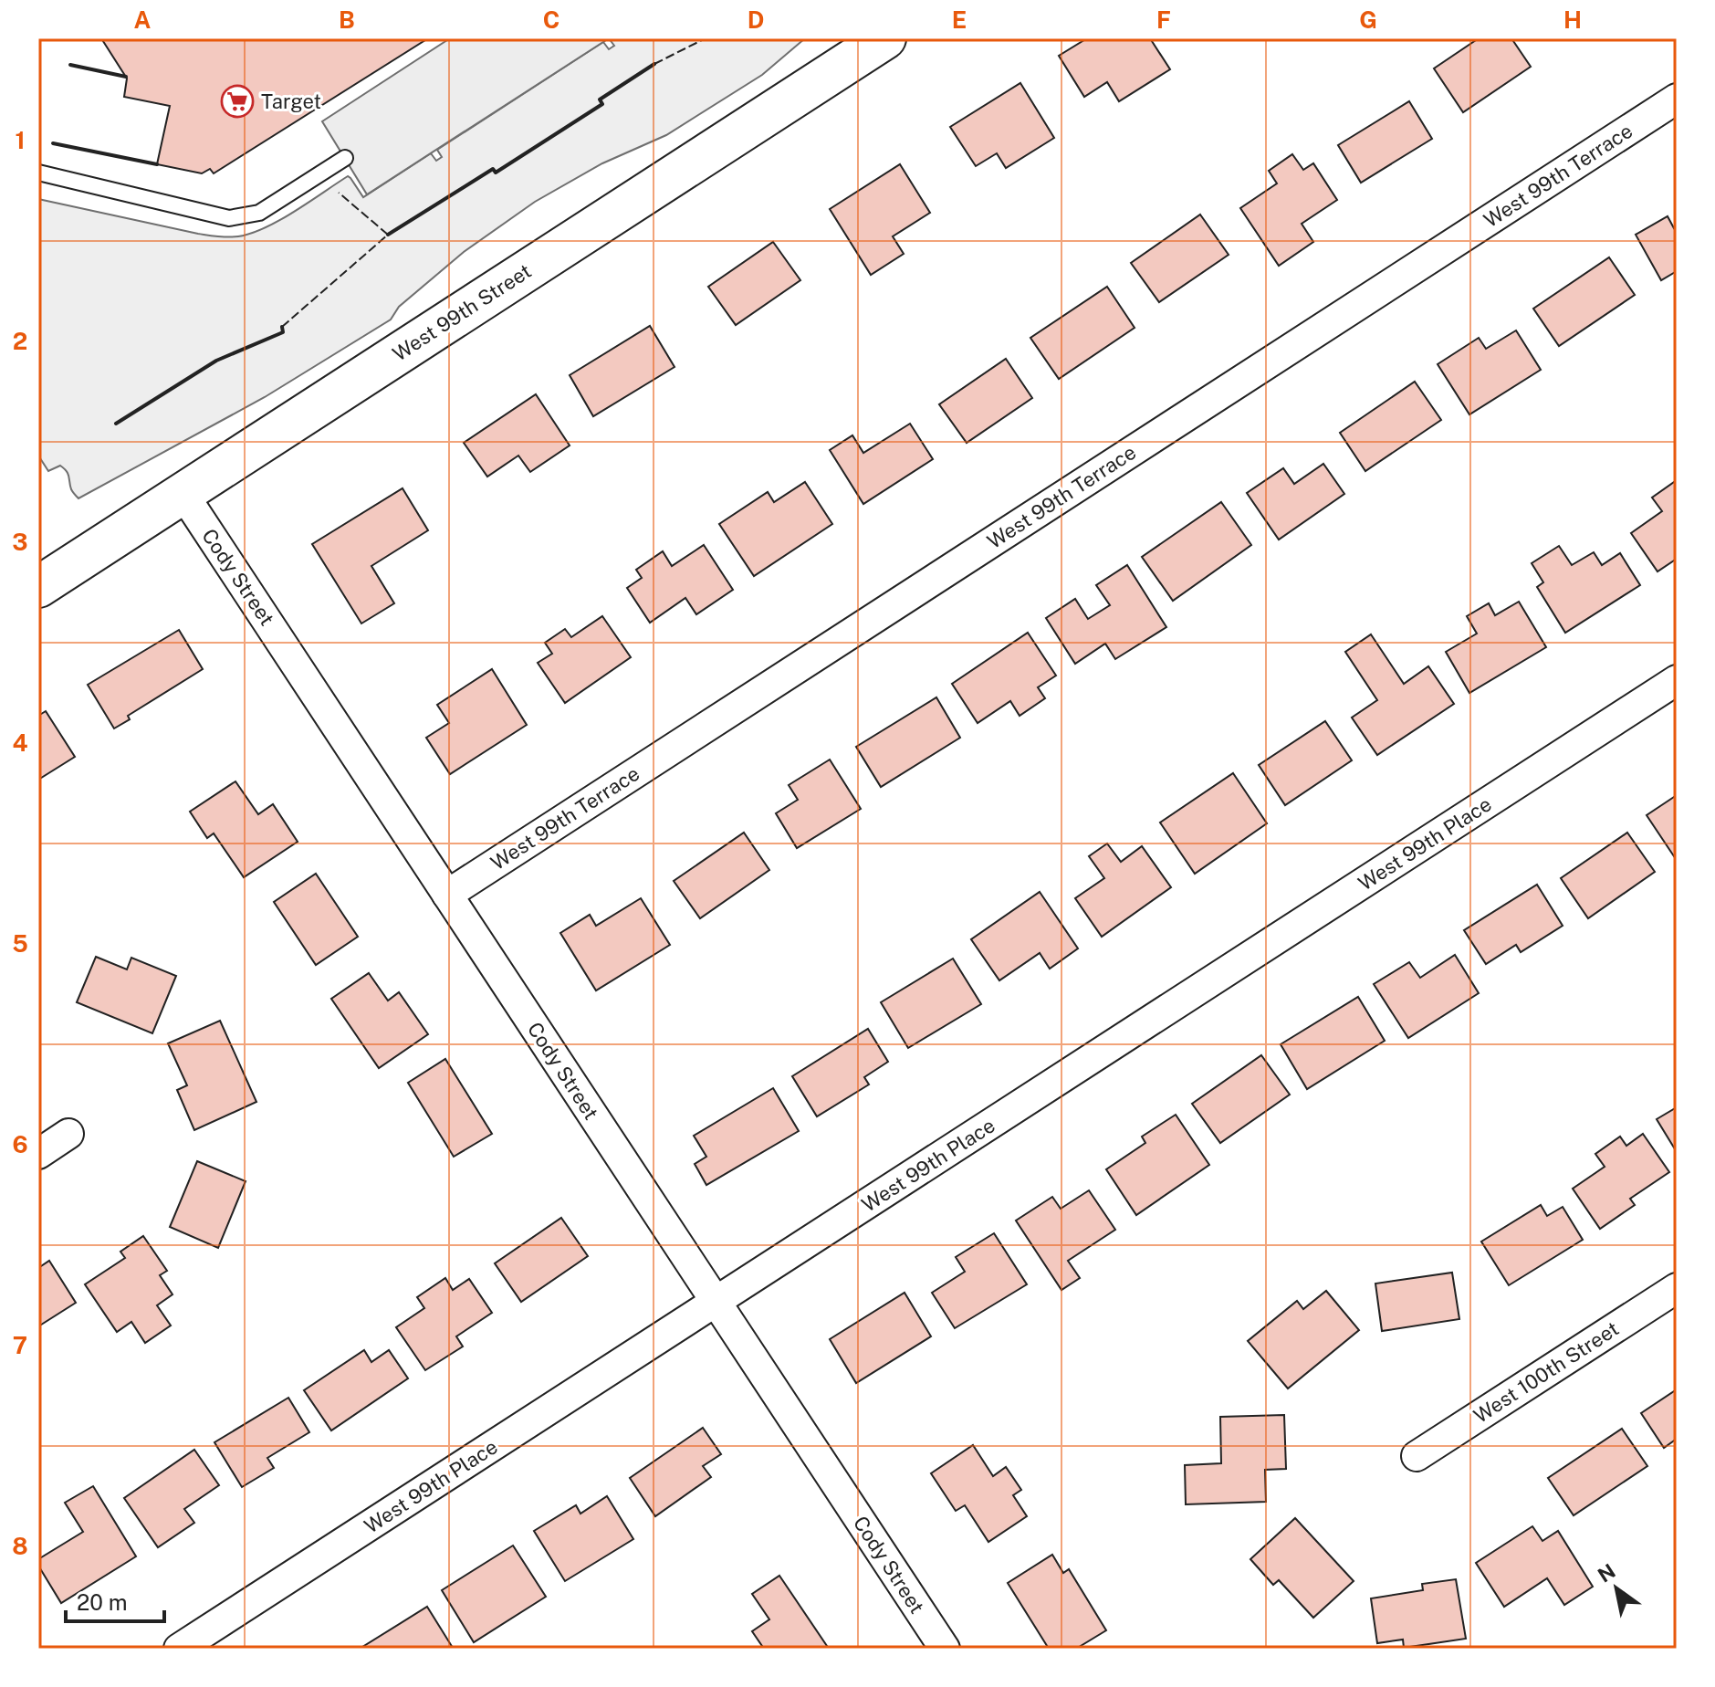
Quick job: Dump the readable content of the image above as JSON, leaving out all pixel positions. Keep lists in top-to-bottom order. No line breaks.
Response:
{"streets":{"street":["West 99th Terrace","West 99th Street","Cody Street","West 99th Place","West 100th Street"]},"crossings":[["West 99th Terrace","Cody Street"],["West 99th Street","Cody Street"],["Cody Street","West 99th Place"]],"places":{"supermarket":["Target"]},"scale_bar":"20 m","north":"top left","grid":{"columns":["A","B","C","D","E","F","G","H"],"rows":["1","2","3","4","5","6","7","8"]}}
